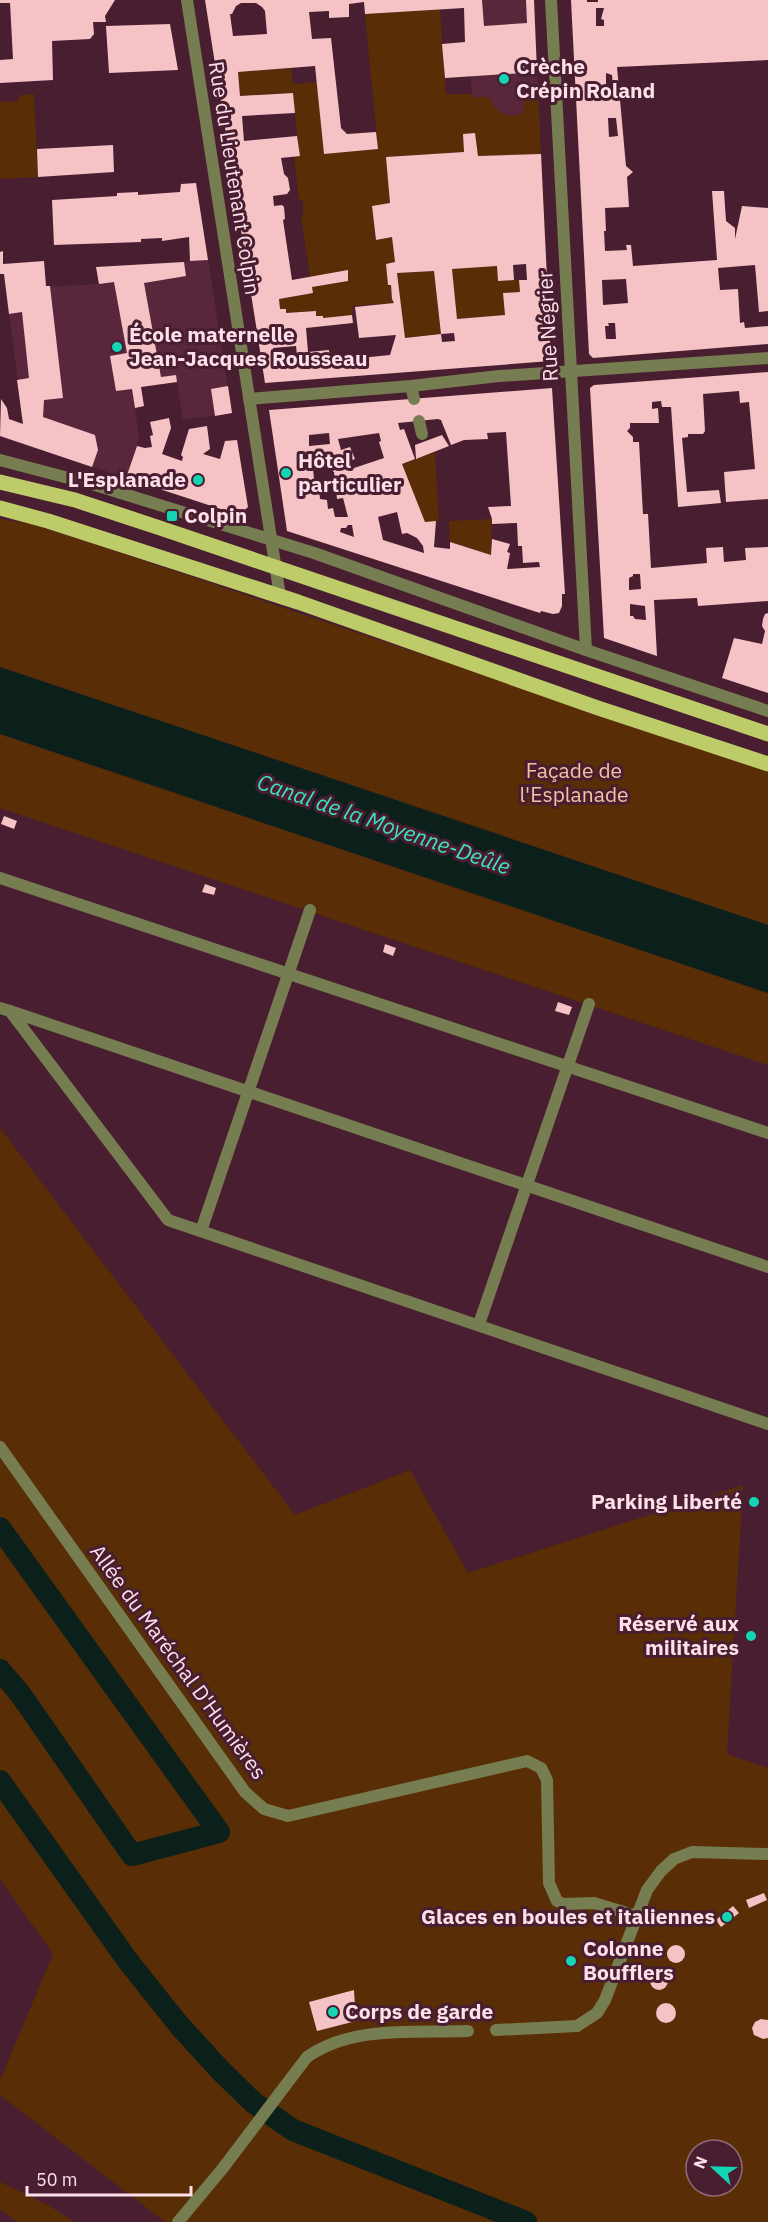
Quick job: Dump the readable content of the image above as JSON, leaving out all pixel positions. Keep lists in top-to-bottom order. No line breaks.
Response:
{"streets":{"street":["Rue du Lieutenant Colpin","Rue Négrier","Allée du Maréchal D'Humières"]},"water":["Canal de la Moyenne-Deûle"],"parks":["Façade de l'Esplanade"],"places":{"other":["Crèche Crépin Roland","École maternelle Jean-Jacques Rousseau","Hôtel particulier","L'Esplanade","Parking Liberté","Réservé aux militaires","Glaces en boules et italiennes","Colonne Boufflers","Corps de garde"],"transit":["Colpin"]},"scale_bar":"50 m","north":"left"}
